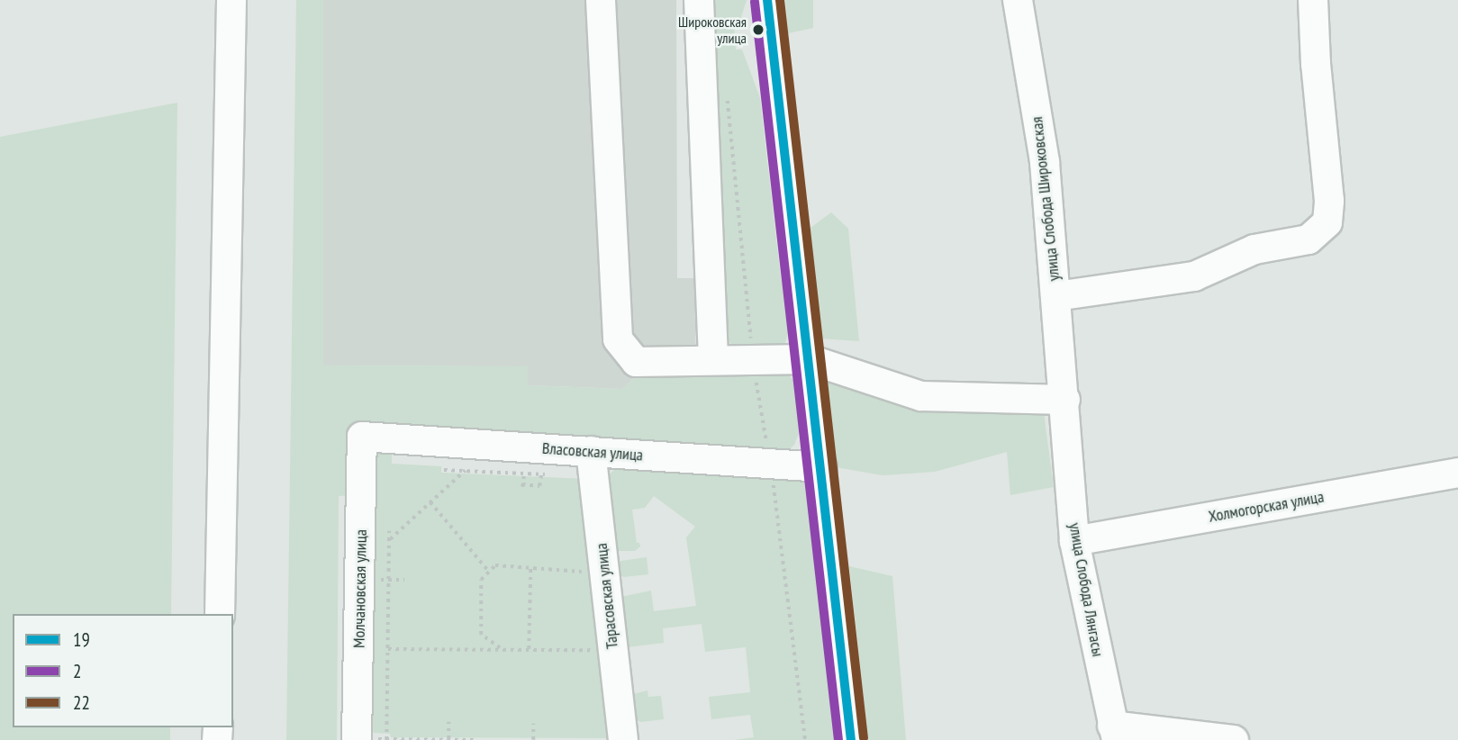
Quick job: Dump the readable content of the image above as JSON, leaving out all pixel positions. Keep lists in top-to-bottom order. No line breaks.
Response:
{"streets":{"street":["улица Слобода Широковская","Власовская улица","Холмогорская улица","Молчановская улица","улица Слобода Лянгасы","Тарасовская улица"]},"crossings":[["улица Слобода Широковская","улица Слобода Лянгасы"],["Власовская улица","Молчановская улица"],["Власовская улица","Тарасовская улица"],["Холмогорская улица","улица Слобода Лянгасы"]],"places":["Широковская улица"],"lines":["transit line 19","transit line 22","transit line 2"],"legend":["19","2","22"]}
